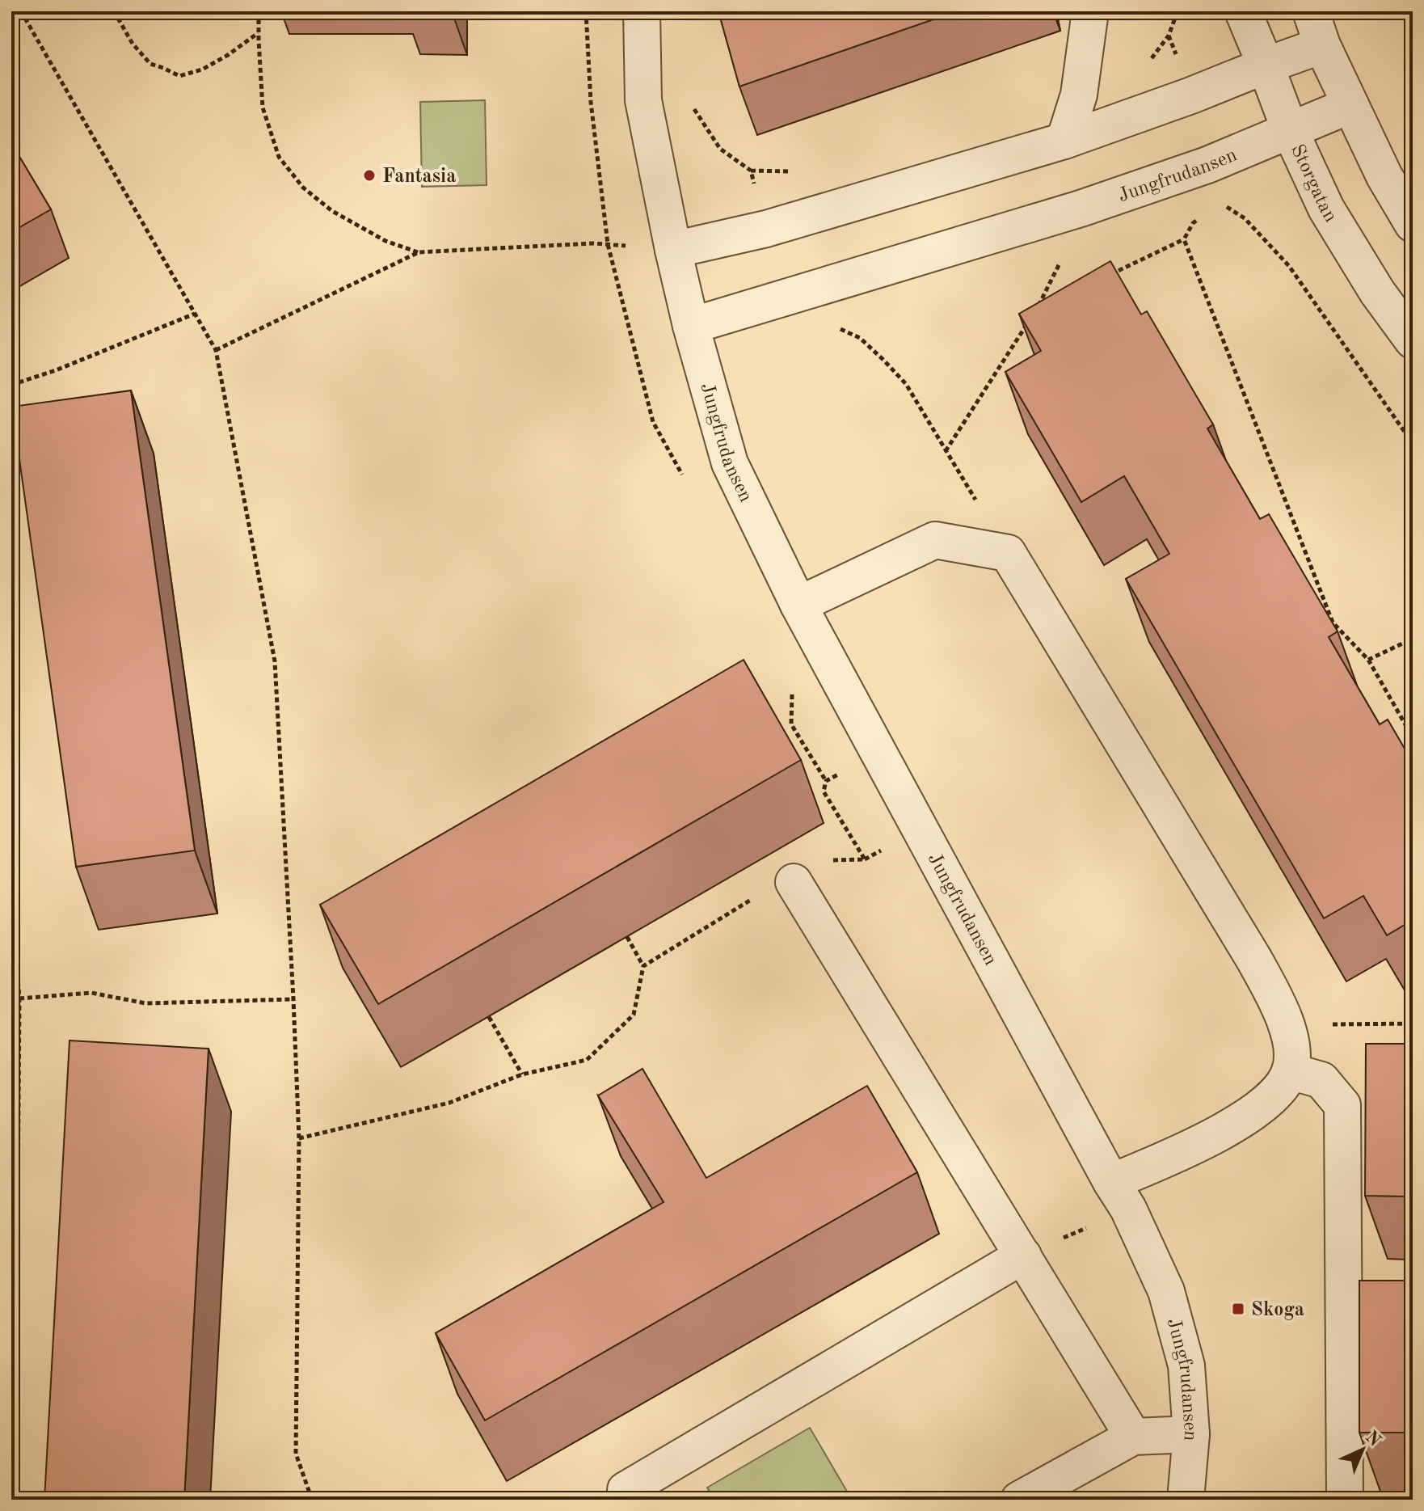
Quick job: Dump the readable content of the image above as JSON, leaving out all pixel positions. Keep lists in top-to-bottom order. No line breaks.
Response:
{"streets":{"street":["Jungfrudansen","Storgatan"]},"crossings":[["Jungfrudansen","Storgatan"]],"places":{"other":["Fantasia"],"transit":["Skoga"]},"north":"top right"}
